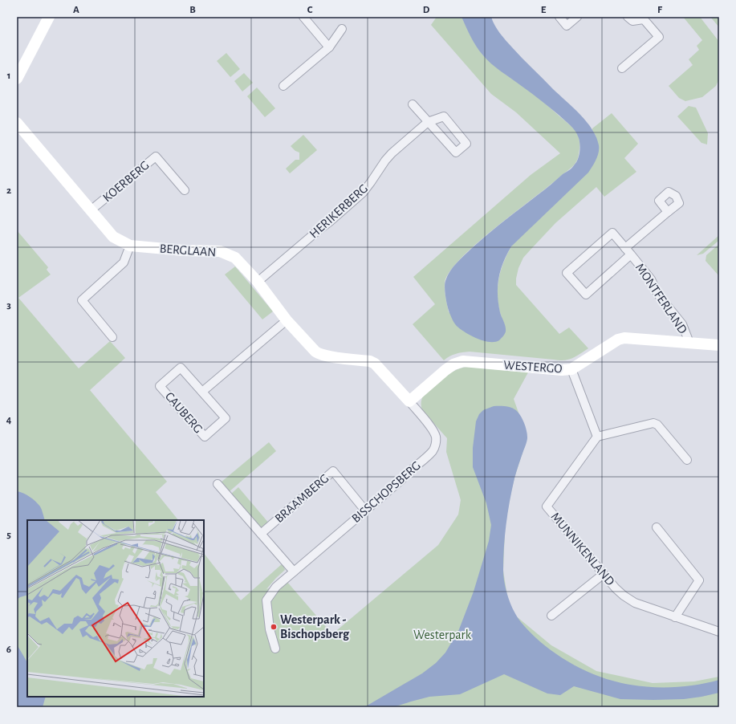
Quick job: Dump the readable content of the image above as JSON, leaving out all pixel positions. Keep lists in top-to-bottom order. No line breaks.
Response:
{"streets":{"street":["KOERBERG","HERIKERBERG","BERGLAAN","MONTFERLAND","WESTERGO","CAUBERG","BISSCHOPSBERG","BRAAMBERG","MUNNIKENLAND"]},"crossings":[["KOERBERG","BERGLAAN"],["HERIKERBERG","BERGLAAN"],["BERGLAAN","WESTERGO"],["BERGLAAN","BISSCHOPSBERG"],["MONTFERLAND","WESTERGO"],["WESTERGO","BISSCHOPSBERG"],["BISSCHOPSBERG","BRAAMBERG"]],"parks":["Westerpark"],"places":["Westerpark - Bischopsberg"],"grid":{"columns":["A","B","C","D","E","F"],"rows":["1","2","3","4","5","6"]}}
